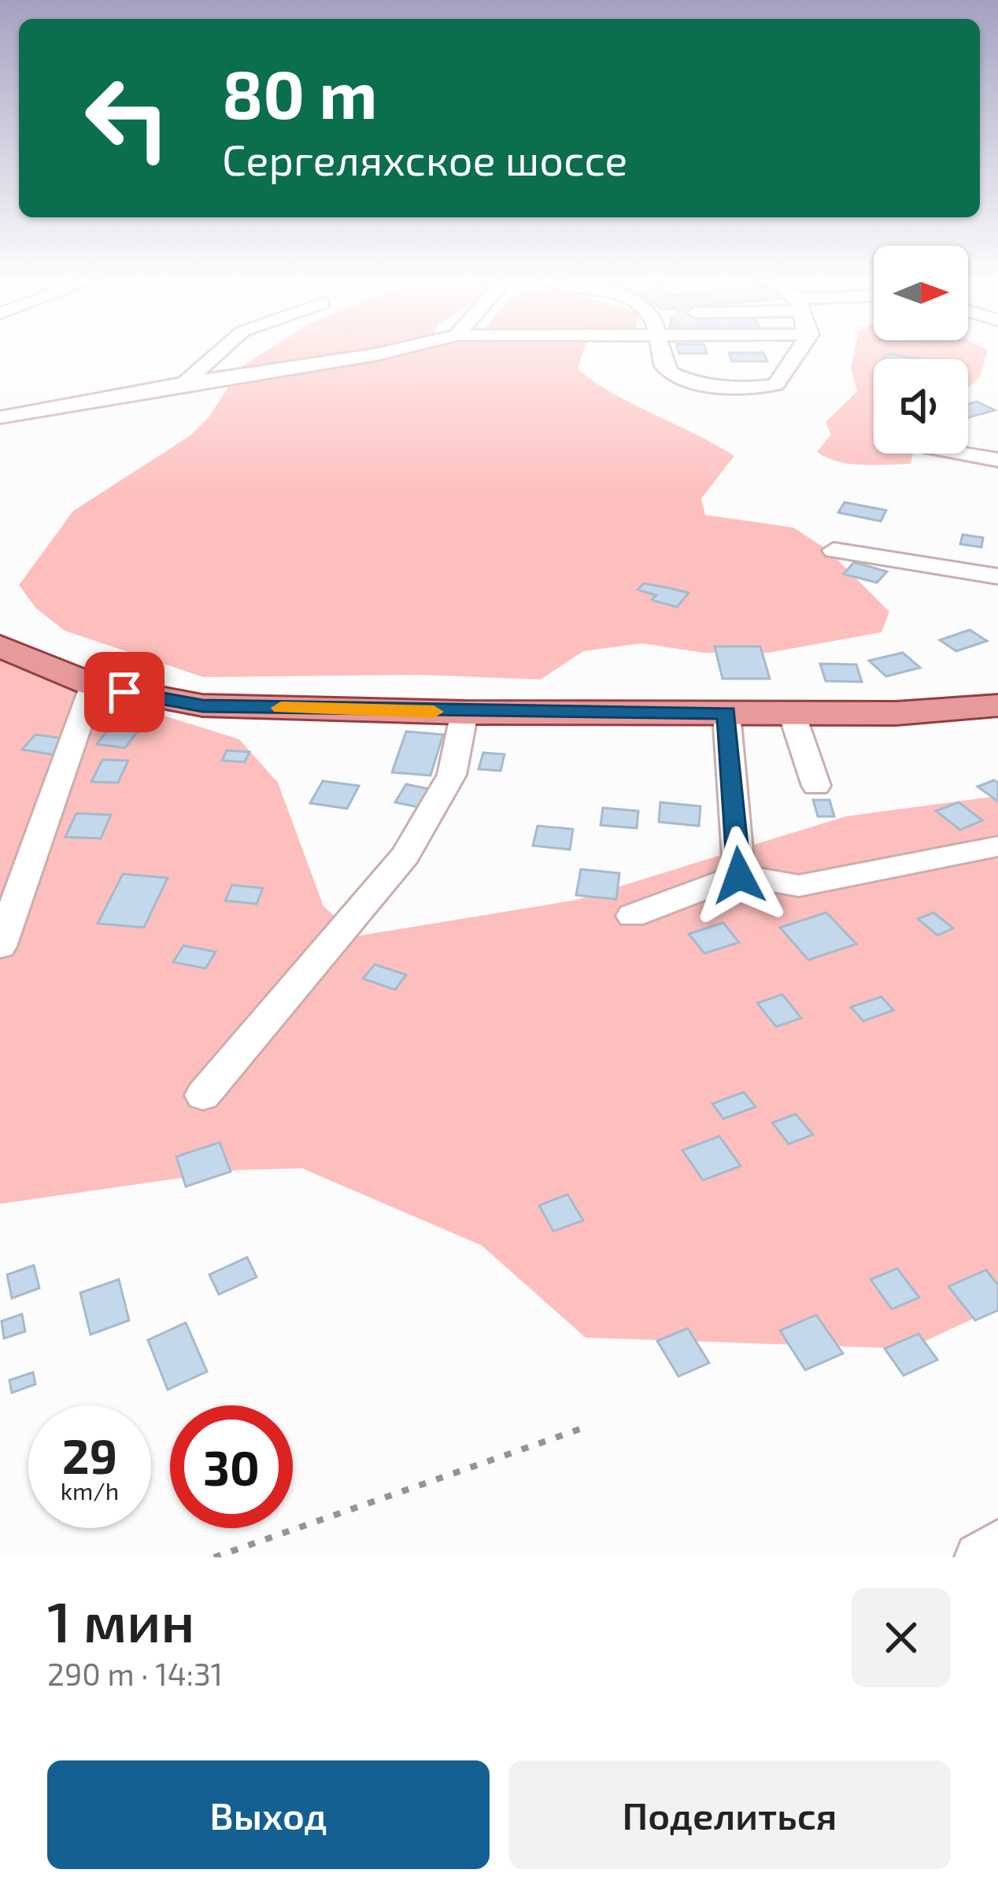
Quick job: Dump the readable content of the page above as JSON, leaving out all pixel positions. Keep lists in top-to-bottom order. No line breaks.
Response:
{"north":"right","page":{"turn":["80 m","Сергеляхское шоссе"],"speed":"29 km/h","limit":"30","heading":["1 мин","290 m · 14:31"],"buttons":["Выход","Поделиться"]}}
